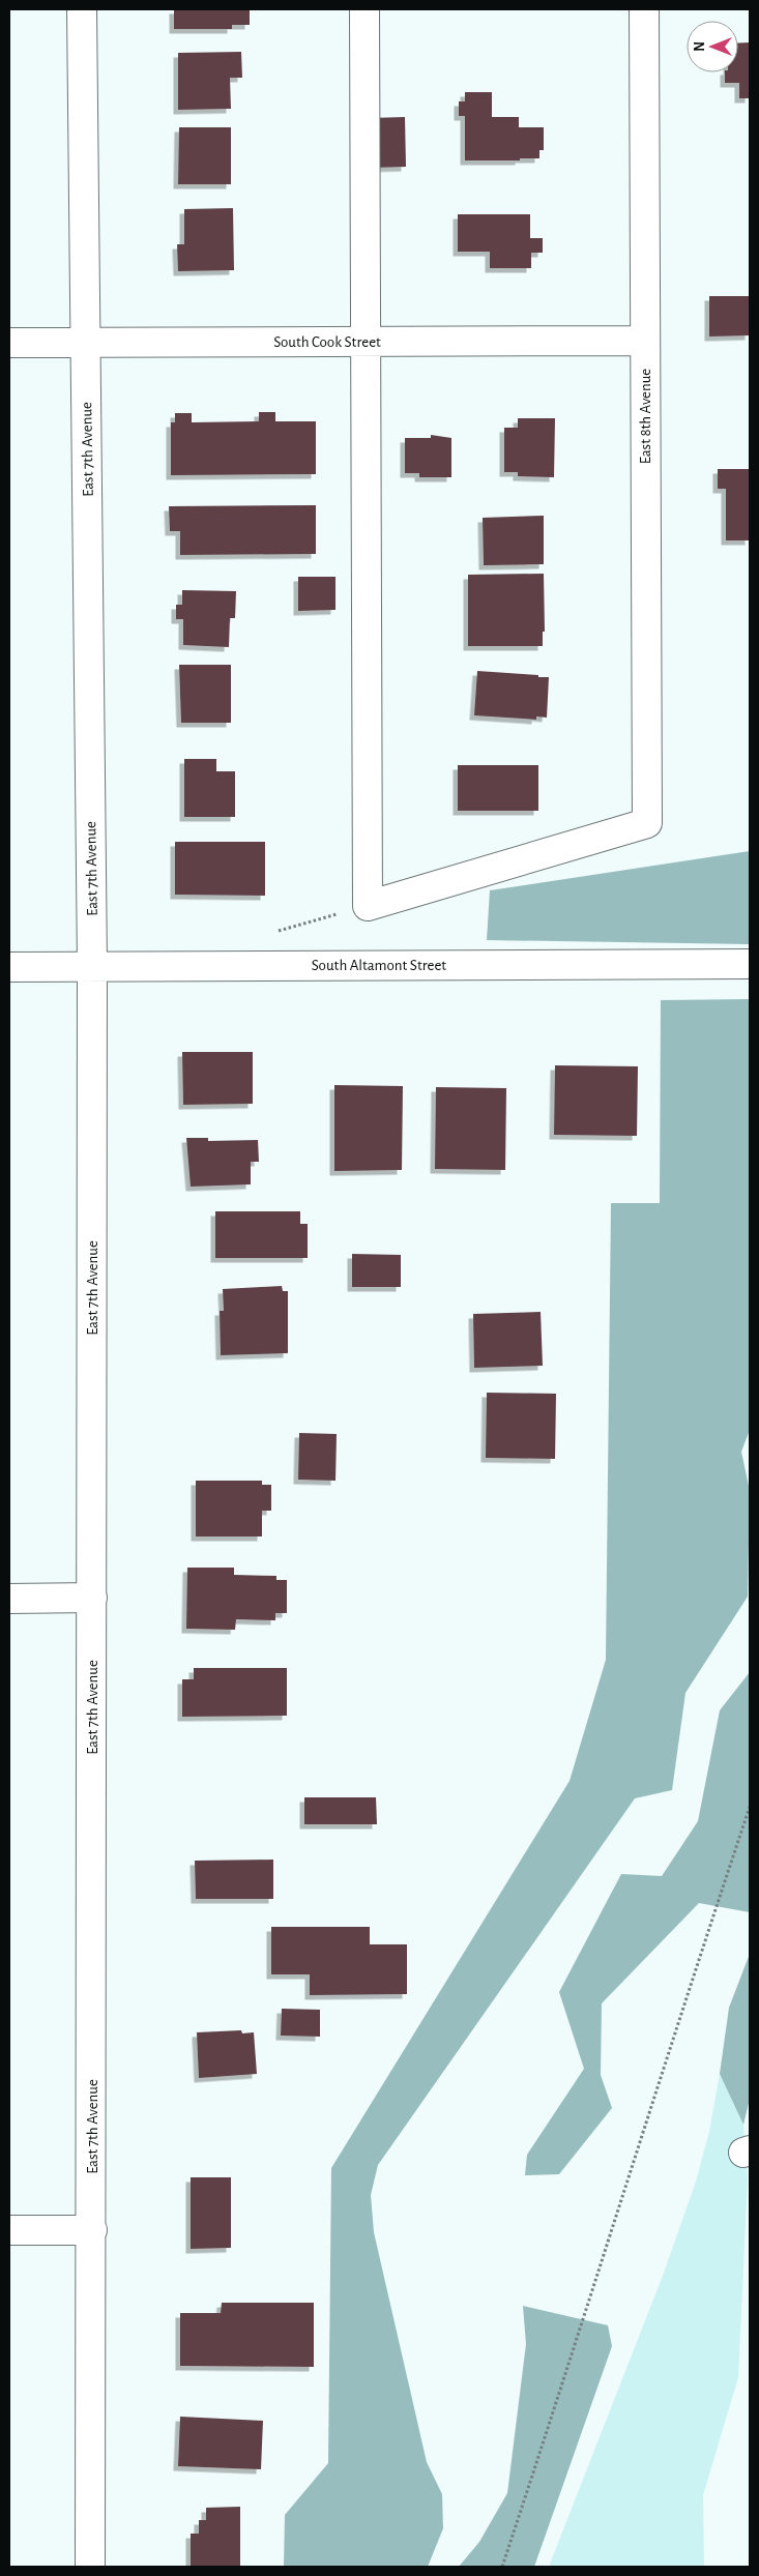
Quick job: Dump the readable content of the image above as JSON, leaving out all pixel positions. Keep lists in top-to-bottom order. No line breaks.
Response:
{"streets":{"street":["South Cook Street","East 8th Avenue","East 7th Avenue","South Altamont Street"]},"crossings":[["South Cook Street","East 8th Avenue"],["South Cook Street","East 7th Avenue"],["East 7th Avenue","South Altamont Street"]],"north":"left"}
